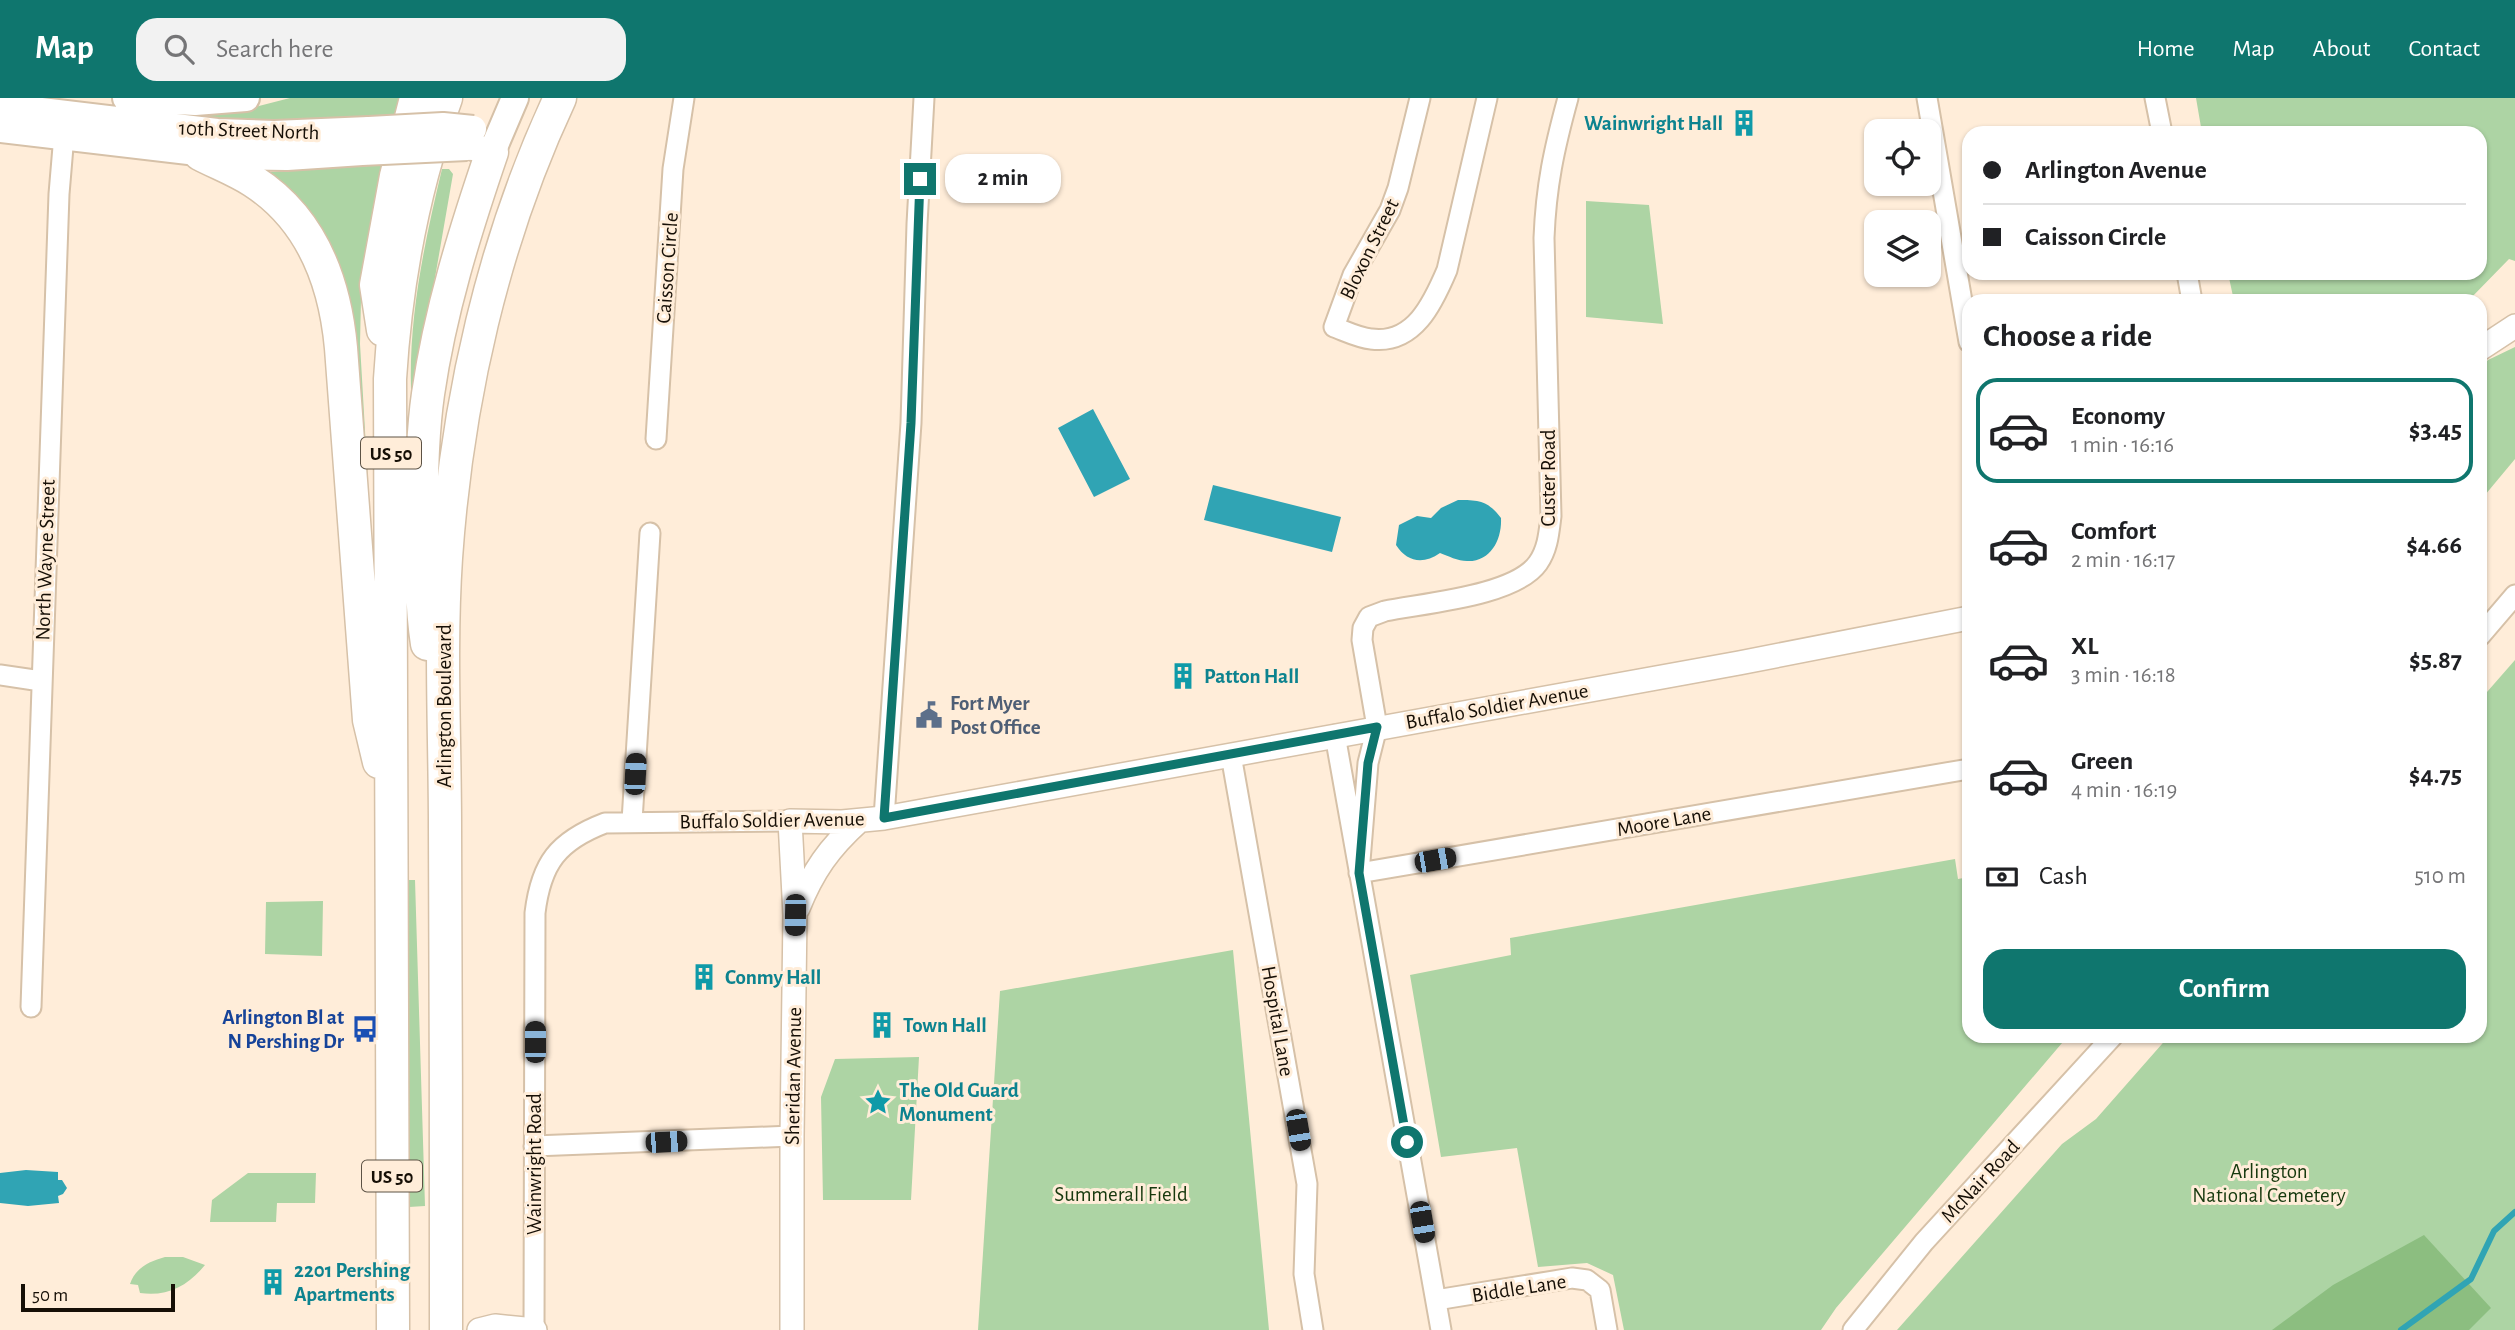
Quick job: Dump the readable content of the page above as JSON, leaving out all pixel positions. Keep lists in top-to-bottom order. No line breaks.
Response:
{"streets":{"highway":["US 50","Arlington Boulevard"],"main road":["10th Street North"],"street":["Bloxon Street","Caisson Circle","Custer Road","North Wayne Street","Buffalo Soldier Avenue","Moore Lane","Hospital Lane","Sheridan Avenue","Wainwright Road","McNair Road","Biddle Lane"]},"crossings":[["10th Street North","North Wayne Street"],["Custer Road","Buffalo Soldier Avenue"],["Buffalo Soldier Avenue","Hospital Lane"],["Buffalo Soldier Avenue","Sheridan Avenue"],["Buffalo Soldier Avenue","Wainwright Road"]],"parks":["Arlington National Cemetery","Summerall Field"],"places":{"building":["Wainwright Hall","Patton Hall","Conmy Hall","Town Hall","2201 Pershing Apartments"],"public building":["Fort Myer Post Office"],"bus stop":["Arlington Bl at N Pershing Dr"],"place":["The Old Guard Monument"]},"scale_bar":"50 m","page":{"header":"Map","search":"Search here","nav":["Home","Map","About","Contact"],"banner":["Arlington Avenue","Caisson Circle"],"bubble":"2 min","heading":"Choose a ride","list":[{"name":"Economy","note":"1 min · 16:16","value":"$3.45"},{"name":"Comfort","note":"2 min · 16:17","value":"$4.66"},{"name":"XL","note":"3 min · 16:18","value":"$5.87"},{"name":"Green","note":"4 min · 16:19","value":"$4.75"}],"pay":["Cash","510 m"],"buttons":"Confirm","scale":"50 m"}}
